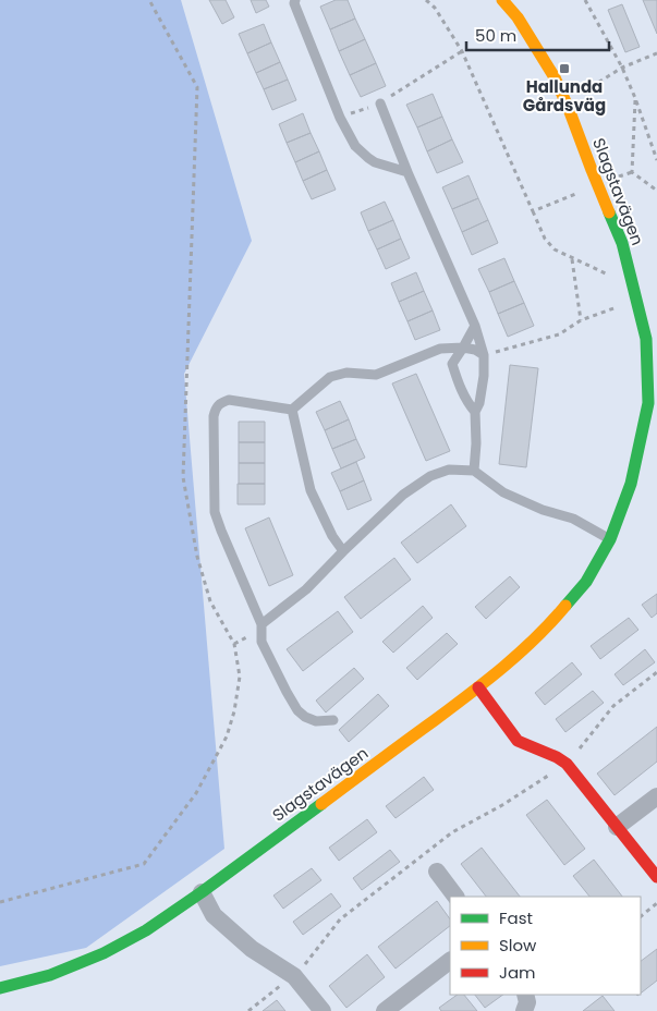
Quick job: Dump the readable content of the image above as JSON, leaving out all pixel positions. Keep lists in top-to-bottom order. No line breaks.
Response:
{"streets":{"street":["Slagstavägen"]},"places":{"transit":["Hallunda Gårdsväg"]},"legend":["Fast","Slow","Jam"],"scale_bar":"50 m"}
